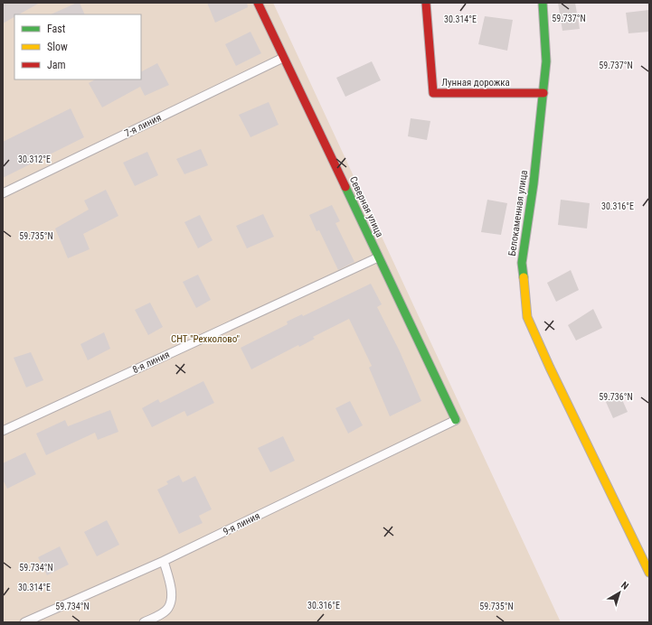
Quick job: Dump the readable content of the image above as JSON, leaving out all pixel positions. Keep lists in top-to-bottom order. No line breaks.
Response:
{"streets":{"street":["Лунная дорожка","Северная улица","Белокаменная улица"],"lane":["7-я линия","8-я линия","9-я линия"]},"crossings":[["Лунная дорожка","Белокаменная улица"],["7-я линия","Северная улица"],["Северная улица","8-я линия"],["Северная улица","9-я линия"]],"parks":["СНТ \"Рехколово\""],"legend":["Fast","Slow","Jam"],"north":"top right","coordinates":["59.737°N","30.314°E","30.312°E","30.316°E","59.735°N","59.736°N","59.734°N"]}
